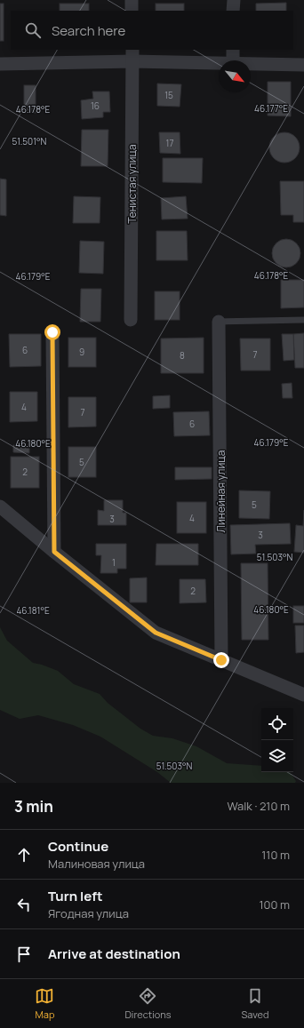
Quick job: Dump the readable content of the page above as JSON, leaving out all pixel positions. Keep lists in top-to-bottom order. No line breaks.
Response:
{"streets":{"street":["Тенистая улица","Линейная улица"]},"house_numbers":["15","16","17","6","9","7","8","4","7","6","5","2","5","4","3","3","1","2"],"north":"bottom right","page":{"search":"Search here","heading":["3 min","Walk · 210 m"],"list":[["Continue","Малиновая улица","110 m"],["Turn left","Ягодная улица","100 m"],"Arrive at destination"],"nav":["Map","Directions","Saved"]},"coordinates":["46.177°E","46.178°E","51.501°N","46.179°E","46.180°E","51.503°N","46.181°E"]}
